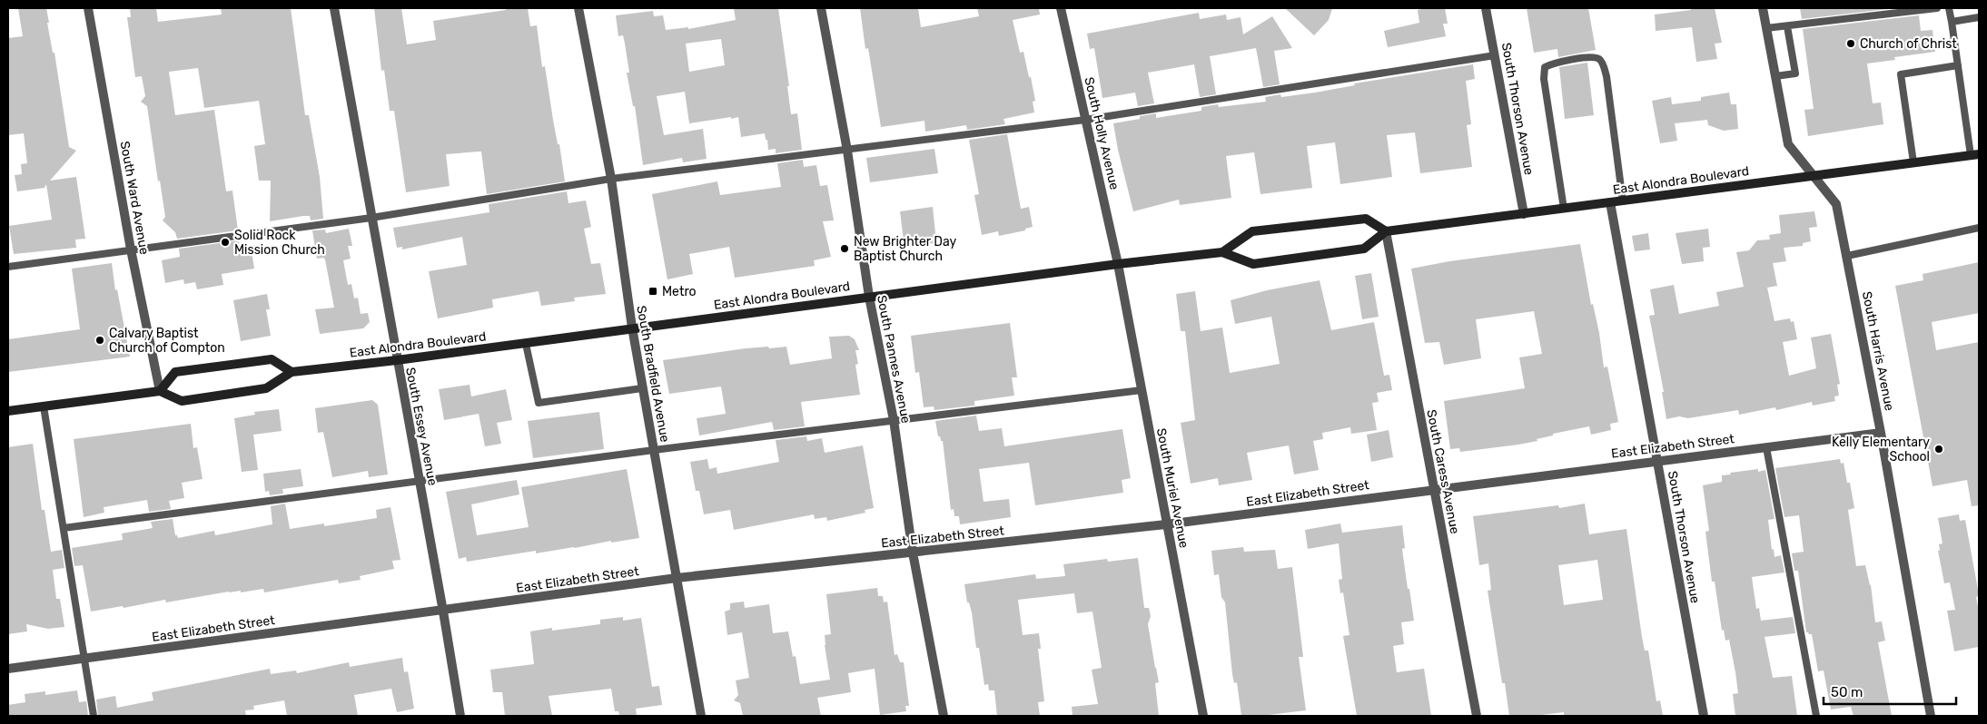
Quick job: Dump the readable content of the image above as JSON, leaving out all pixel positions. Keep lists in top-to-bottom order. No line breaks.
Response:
{"streets":{"main road":["East Alondra Boulevard"],"street":["South Thorson Avenue","South Holly Avenue","South Ward Avenue","South Harris Avenue","South Pannes Avenue","South Bradfield Avenue","South Essey Avenue","East Elizabeth Street","South Caress Avenue","South Muriel Avenue"]},"crossings":[["South Thorson Avenue","East Alondra Boulevard"],["South Thorson Avenue","East Elizabeth Street"],["South Holly Avenue","East Alondra Boulevard"],["South Holly Avenue","South Muriel Avenue"],["East Alondra Boulevard","South Ward Avenue"],["East Alondra Boulevard","South Harris Avenue"],["East Alondra Boulevard","South Pannes Avenue"],["East Alondra Boulevard","South Bradfield Avenue"],["East Alondra Boulevard","South Essey Avenue"],["East Alondra Boulevard","South Caress Avenue"],["East Alondra Boulevard","South Muriel Avenue"],["South Harris Avenue","East Elizabeth Street"],["South Pannes Avenue","East Elizabeth Street"],["South Bradfield Avenue","East Elizabeth Street"],["South Essey Avenue","East Elizabeth Street"],["East Elizabeth Street","South Caress Avenue"],["East Elizabeth Street","South Muriel Avenue"]],"places":{"other":["Church of Christ","Solid Rock Mission Church","New Brighter Day Baptist Church","Calvary Baptist Church of Compton","Kelly Elementary School"],"transit":["Metro"]},"scale_bar":"50 m"}
